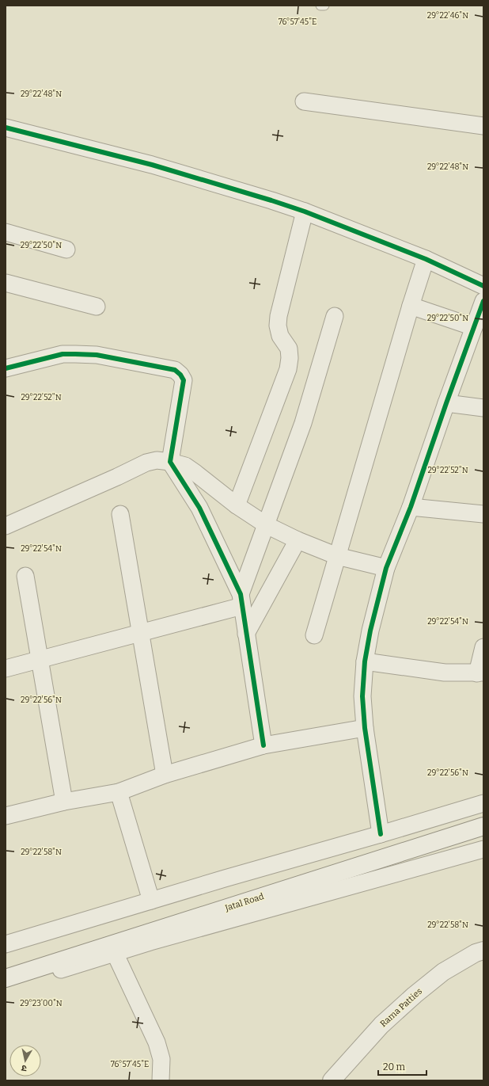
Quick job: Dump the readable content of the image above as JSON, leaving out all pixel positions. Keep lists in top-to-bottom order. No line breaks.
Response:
{"streets":{"main road":["Jatal Road","Rama Patties"]},"scale_bar":"20 m","north":"bottom","coordinates":["29°22'46\"N","76°57'45\"E","29°22'48\"N","29°22'50\"N","29°22'52\"N","29°22'54\"N","29°22'56\"N","29°22'58\"N","29°23'00\"N"]}
